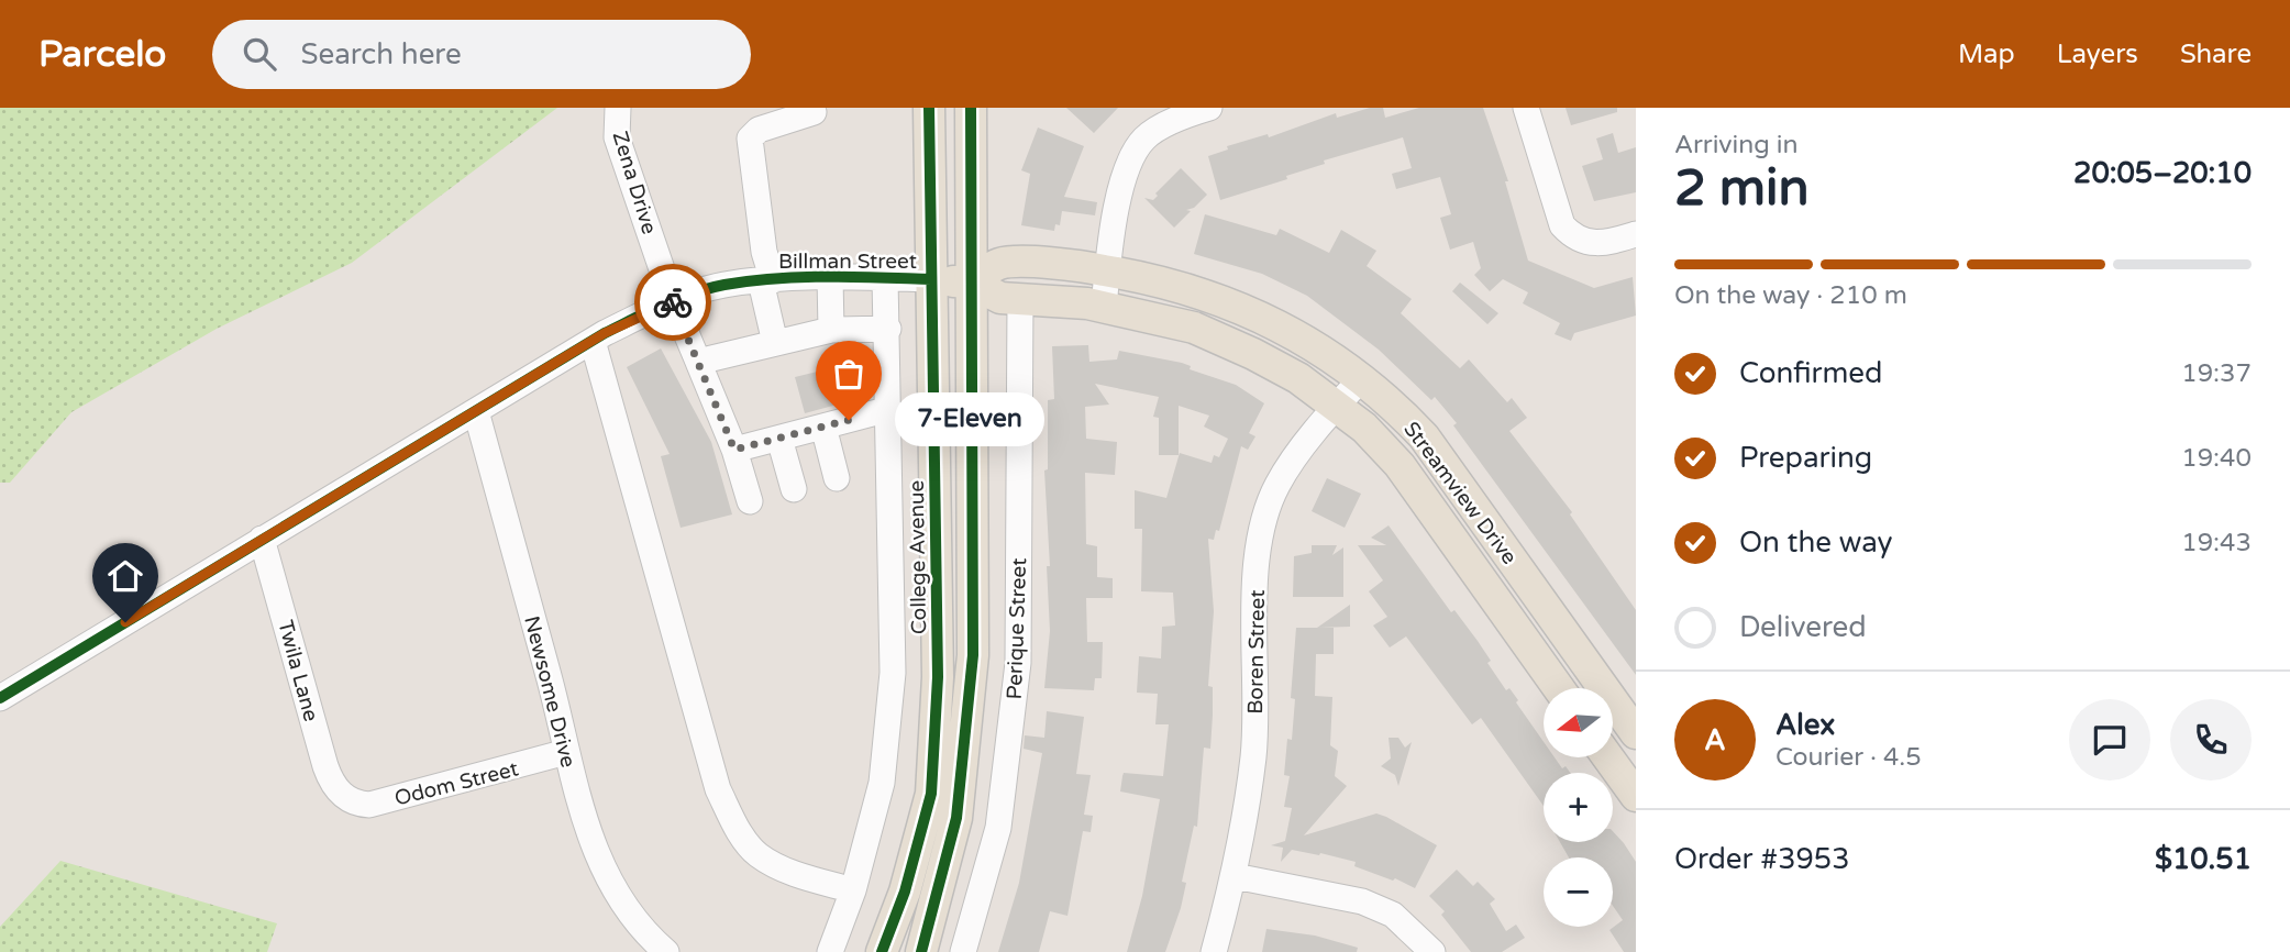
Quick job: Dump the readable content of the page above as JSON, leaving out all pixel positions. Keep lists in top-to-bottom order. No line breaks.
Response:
{"streets":{"main road":["Streamview Drive","College Avenue"],"street":["Zena Drive","Billman Street","Perique Street","Boren Street","Twila Lane","Newsome Drive","Odom Street"]},"crossings":[["Zena Drive","Billman Street"],["Billman Street","Streamview Drive"],["Billman Street","College Avenue"],["Billman Street","Twila Lane"],["Billman Street","Newsome Drive"],["Streamview Drive","College Avenue"],["Streamview Drive","Perique Street"],["Streamview Drive","Boren Street"],["Twila Lane","Odom Street"],["Newsome Drive","Odom Street"]],"places":["7-Eleven"],"north":"left","page":{"header":"Parcelo","search":"Search here","nav":["Map","Layers","Share"],"heading":["2 min","Arriving in","20:05–20:10"],"panel":["Alex","Courier · 4.5","Order #3953","$10.51"],"bar":"On the way · 210 m","list":[["Confirmed","19:37"],["Preparing","19:40"],["On the way","19:43"],"Delivered"],"bubble":"7-Eleven","map_buttons":["+","−"],"round":"A"}}
